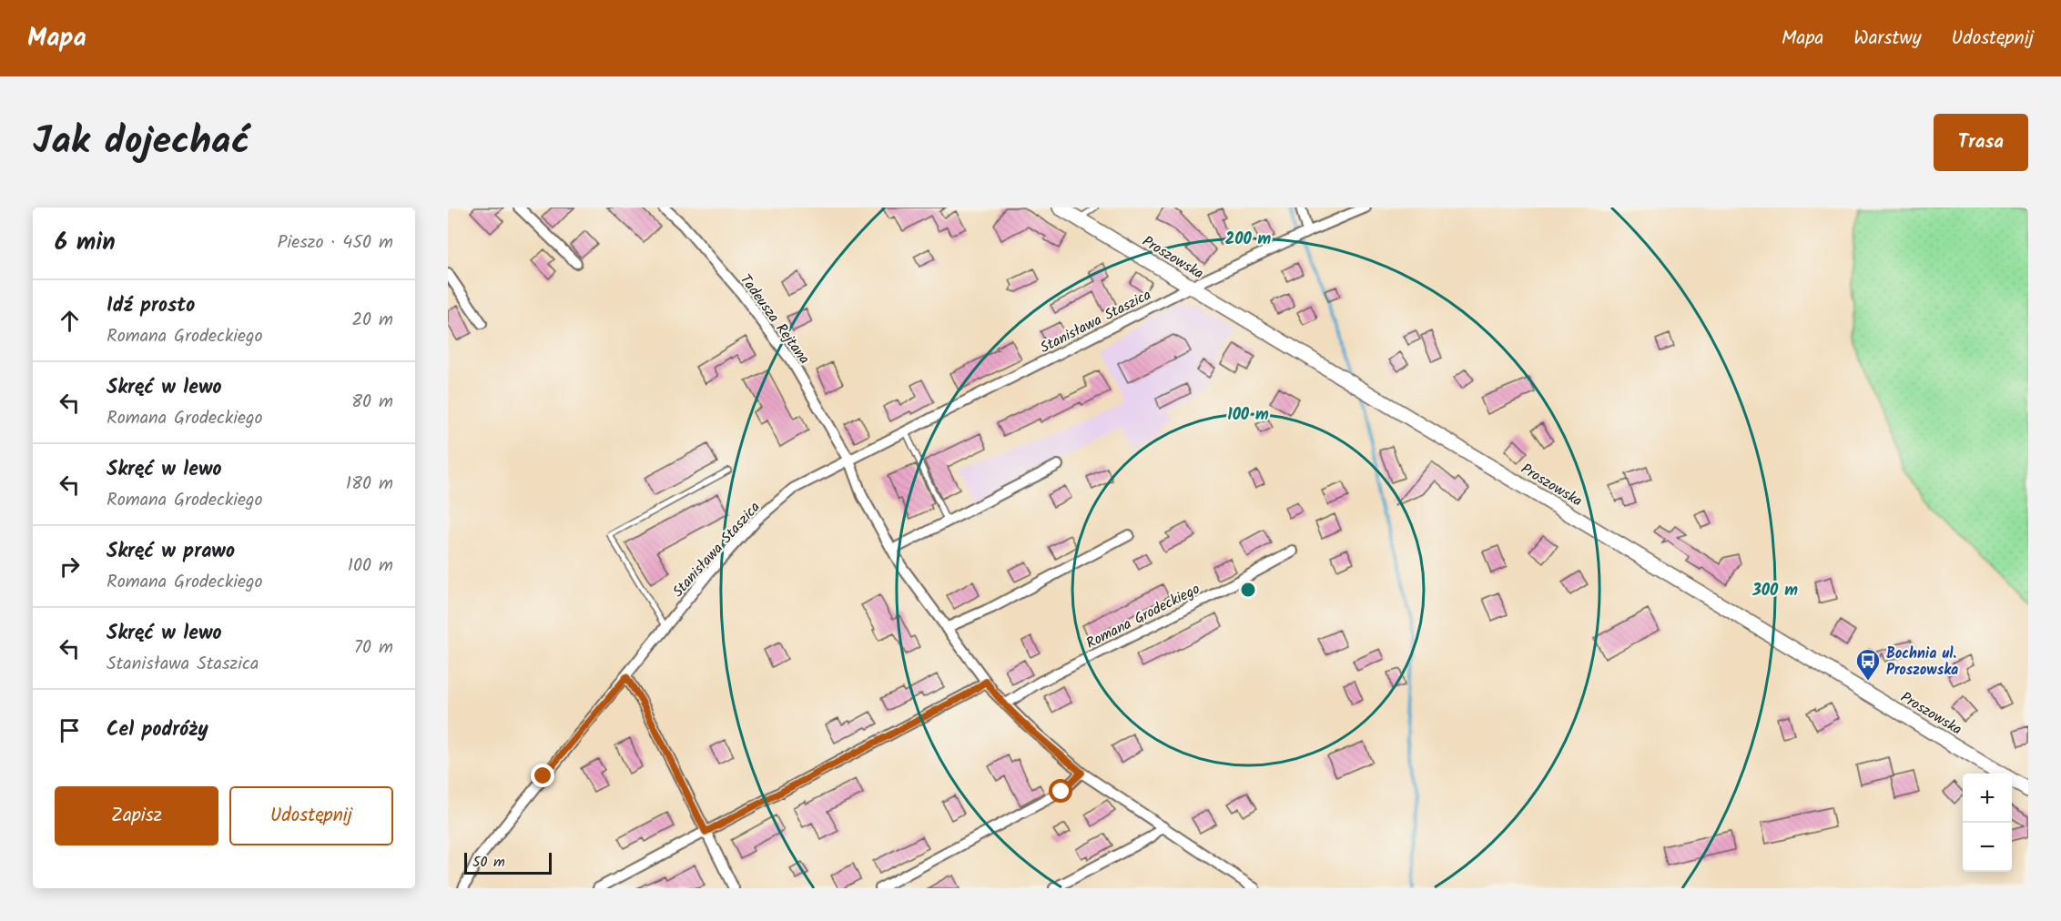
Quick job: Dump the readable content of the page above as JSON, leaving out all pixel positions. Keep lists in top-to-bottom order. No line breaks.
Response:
{"streets":{"main road":["Proszowska"],"street":["Tadeusza Rejtana","Stanisława Staszica","Romana Grodeckiego"]},"crossings":[["Proszowska","Stanisława Staszica"],["Tadeusza Rejtana","Stanisława Staszica"]],"places":{"bus stop":["Bochnia ul. Proszowska"]},"scale_bar":"50 m","page":{"header":"Mapa","nav":["Mapa","Warstwy","Udostępnij"],"title":"Jak dojechać","buttons":["Trasa",["Zapisz","Udostępnij"]],"heading":["6 min","Pieszo · 450 m"],"list":[["Idź prosto","Romana Grodeckiego","20 m"],["Skręć w lewo","Romana Grodeckiego","80 m"],["Skręć w lewo","Romana Grodeckiego","180 m"],["Skręć w prawo","Romana Grodeckiego","100 m"],["Skręć w lewo","Stanisława Staszica","70 m"],"Cel podróży"],"map_buttons":["+","−"],"scale":"50 m"},"rings":["200 m","100 m","300 m"]}
